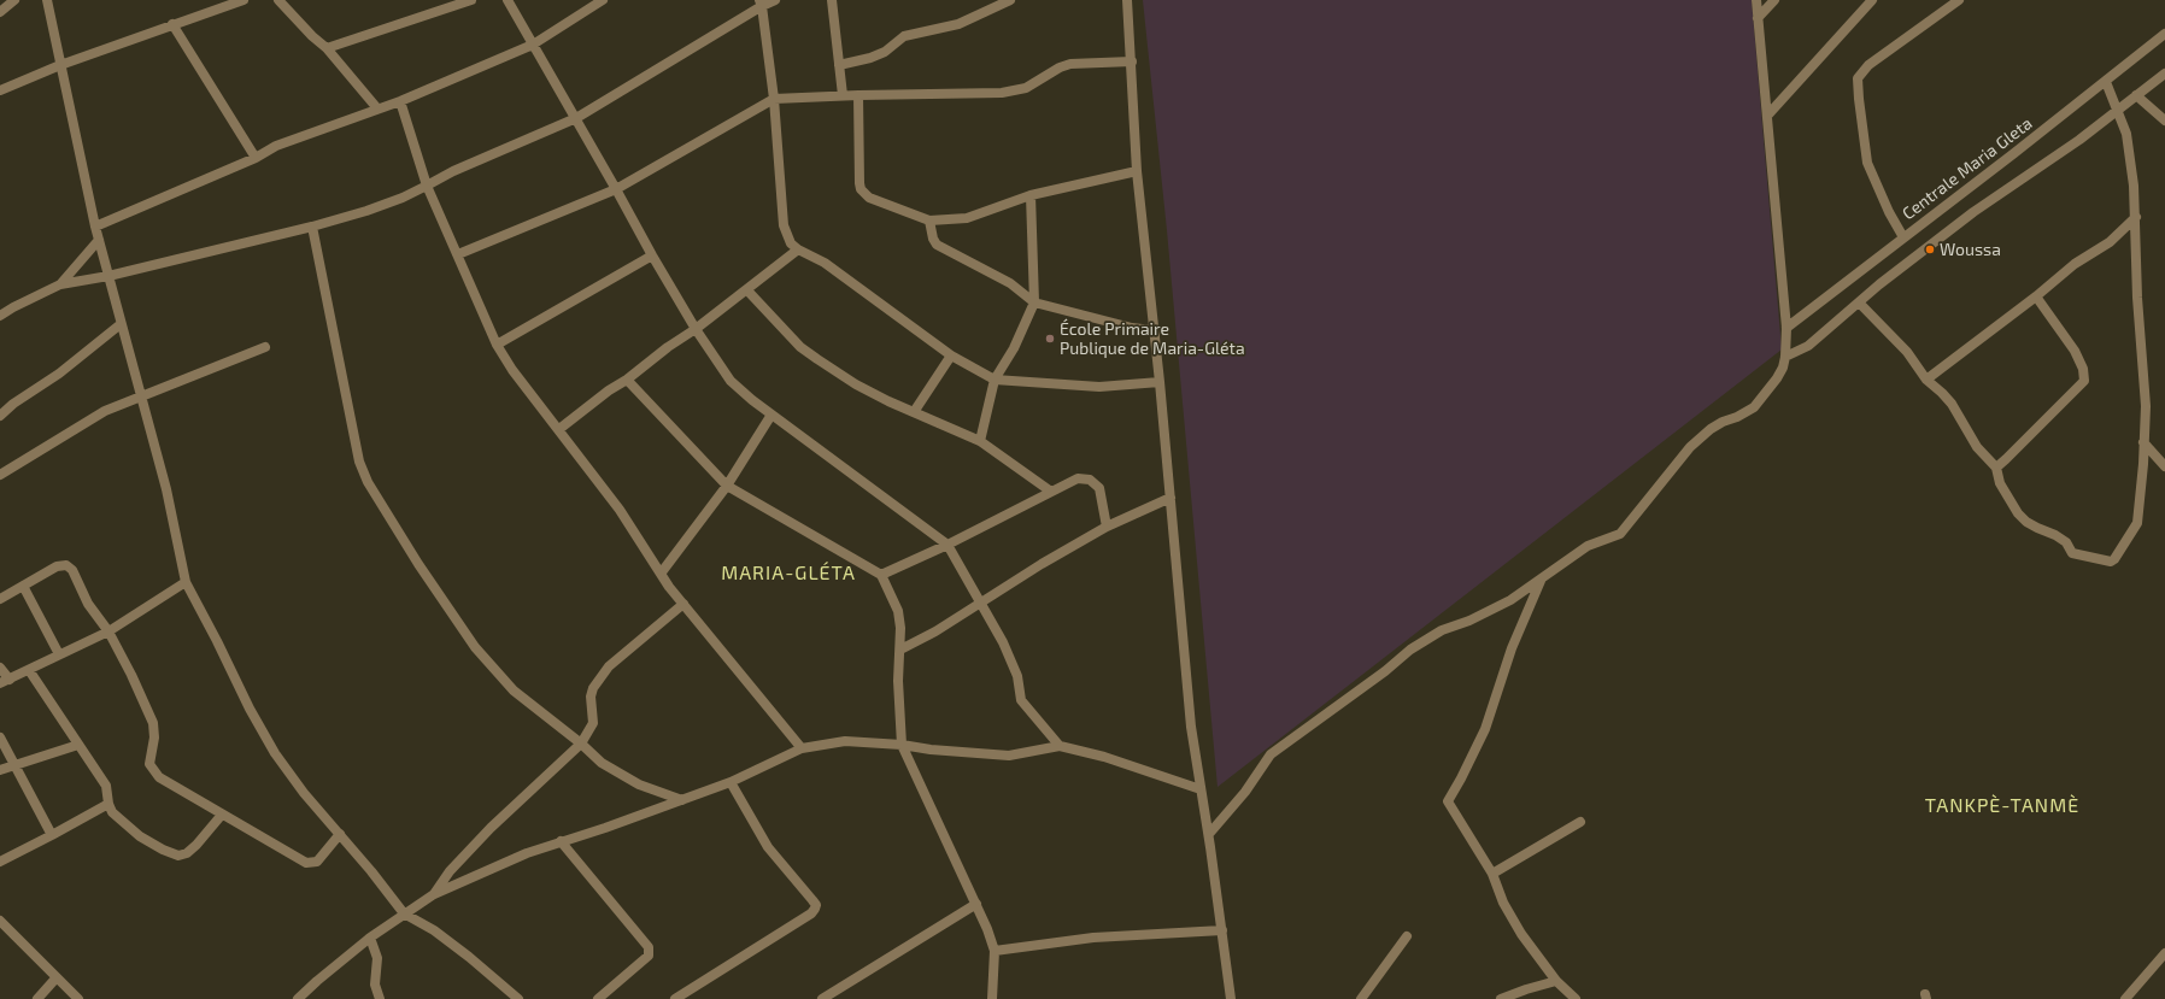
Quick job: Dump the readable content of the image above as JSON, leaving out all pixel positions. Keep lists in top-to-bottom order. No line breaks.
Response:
{"streets":{"street":["Centrale Maria Gleta"]},"districts":["MARIA-GLÉTA","TANKPÈ-TANMÈ"],"places":["Woussa","École Primaire Publique de Maria-Gléta"]}
